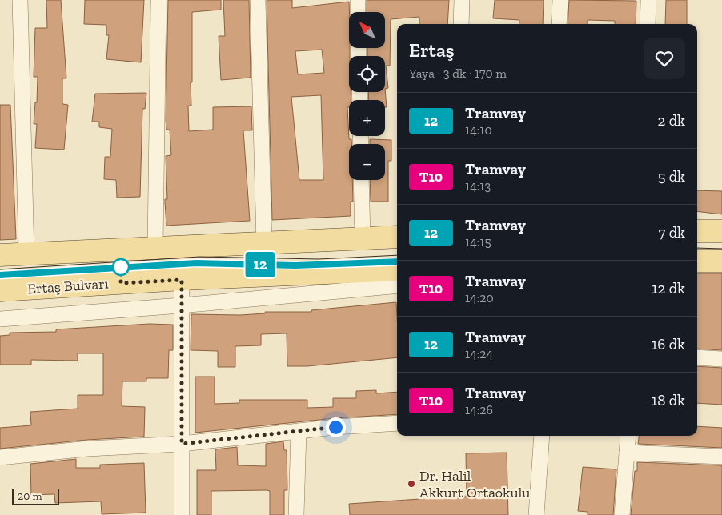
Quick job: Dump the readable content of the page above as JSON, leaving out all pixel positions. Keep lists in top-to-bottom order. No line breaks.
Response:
{"streets":{"main road":["Ertaş Bulvarı"]},"places":["Dr. Halil Akkurt Ortaokulu"],"lines":["tram line 12"],"scale_bar":"20 m","north":"top left","page":{"on_map":"12","map_buttons":["+","−"],"heading":["Ertaş","Yaya · 3 dk · 170 m"],"list":[{"mark":"12","name":"Tramvay","note":"14:10","value":"2 dk"},{"mark":"T10","name":"Tramvay","note":"14:13","value":"5 dk"},{"mark":"12","name":"Tramvay","note":"14:15","value":"7 dk"},{"mark":"T10","name":"Tramvay","note":"14:20","value":"12 dk"},{"mark":"12","name":"Tramvay","note":"14:24","value":"16 dk"},{"mark":"T10","name":"Tramvay","note":"14:26","value":"18 dk"}],"scale":"20 m"}}
